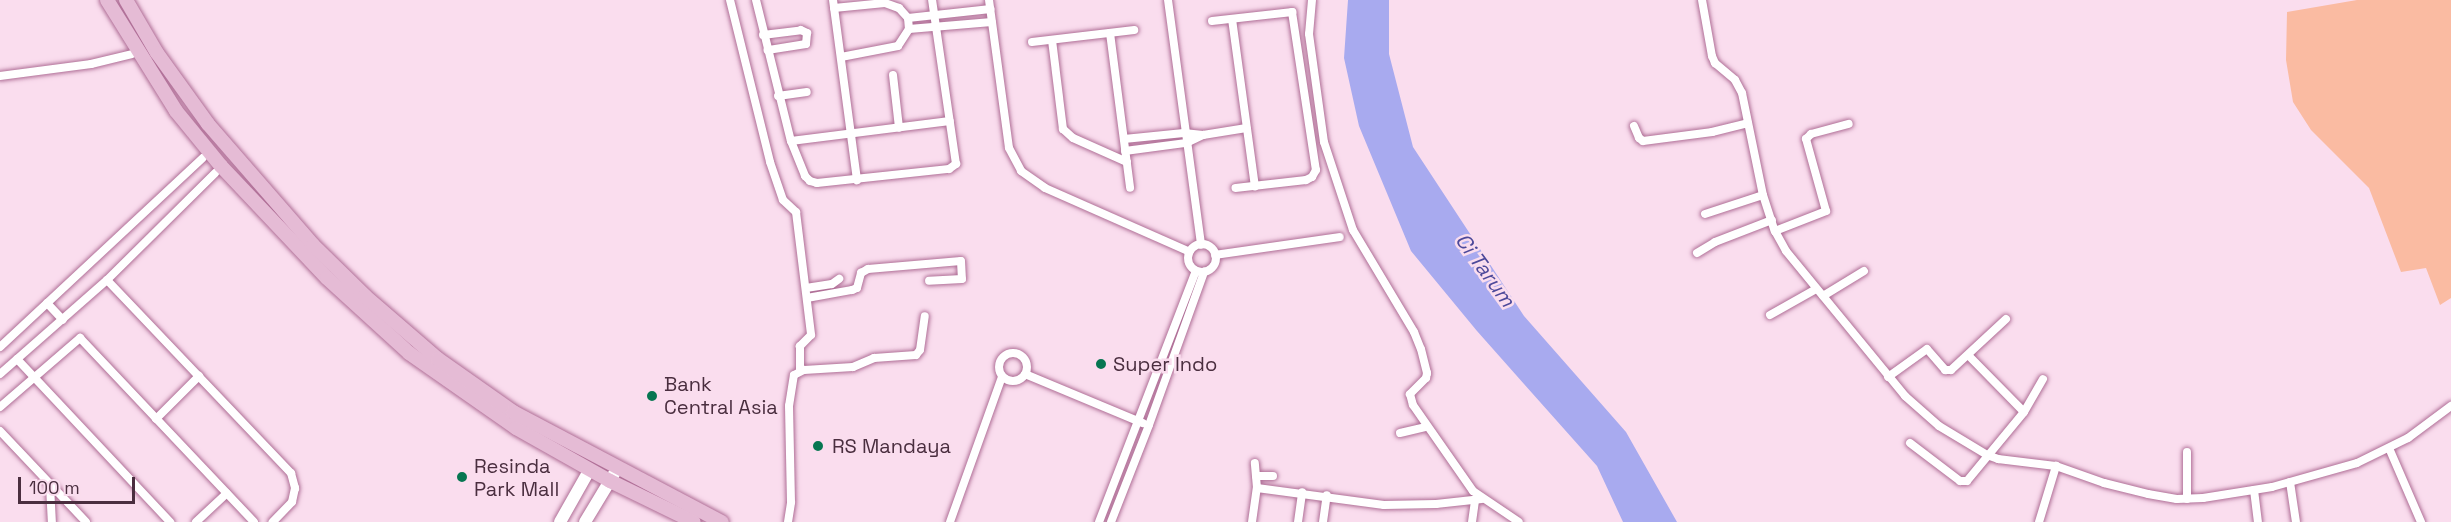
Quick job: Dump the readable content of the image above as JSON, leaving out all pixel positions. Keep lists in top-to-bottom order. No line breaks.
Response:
{"water":["Ci Tarum"],"places":["Super Indo","Bank Central Asia","RS Mandaya","Resinda Park Mall"],"scale_bar":"100 m"}
